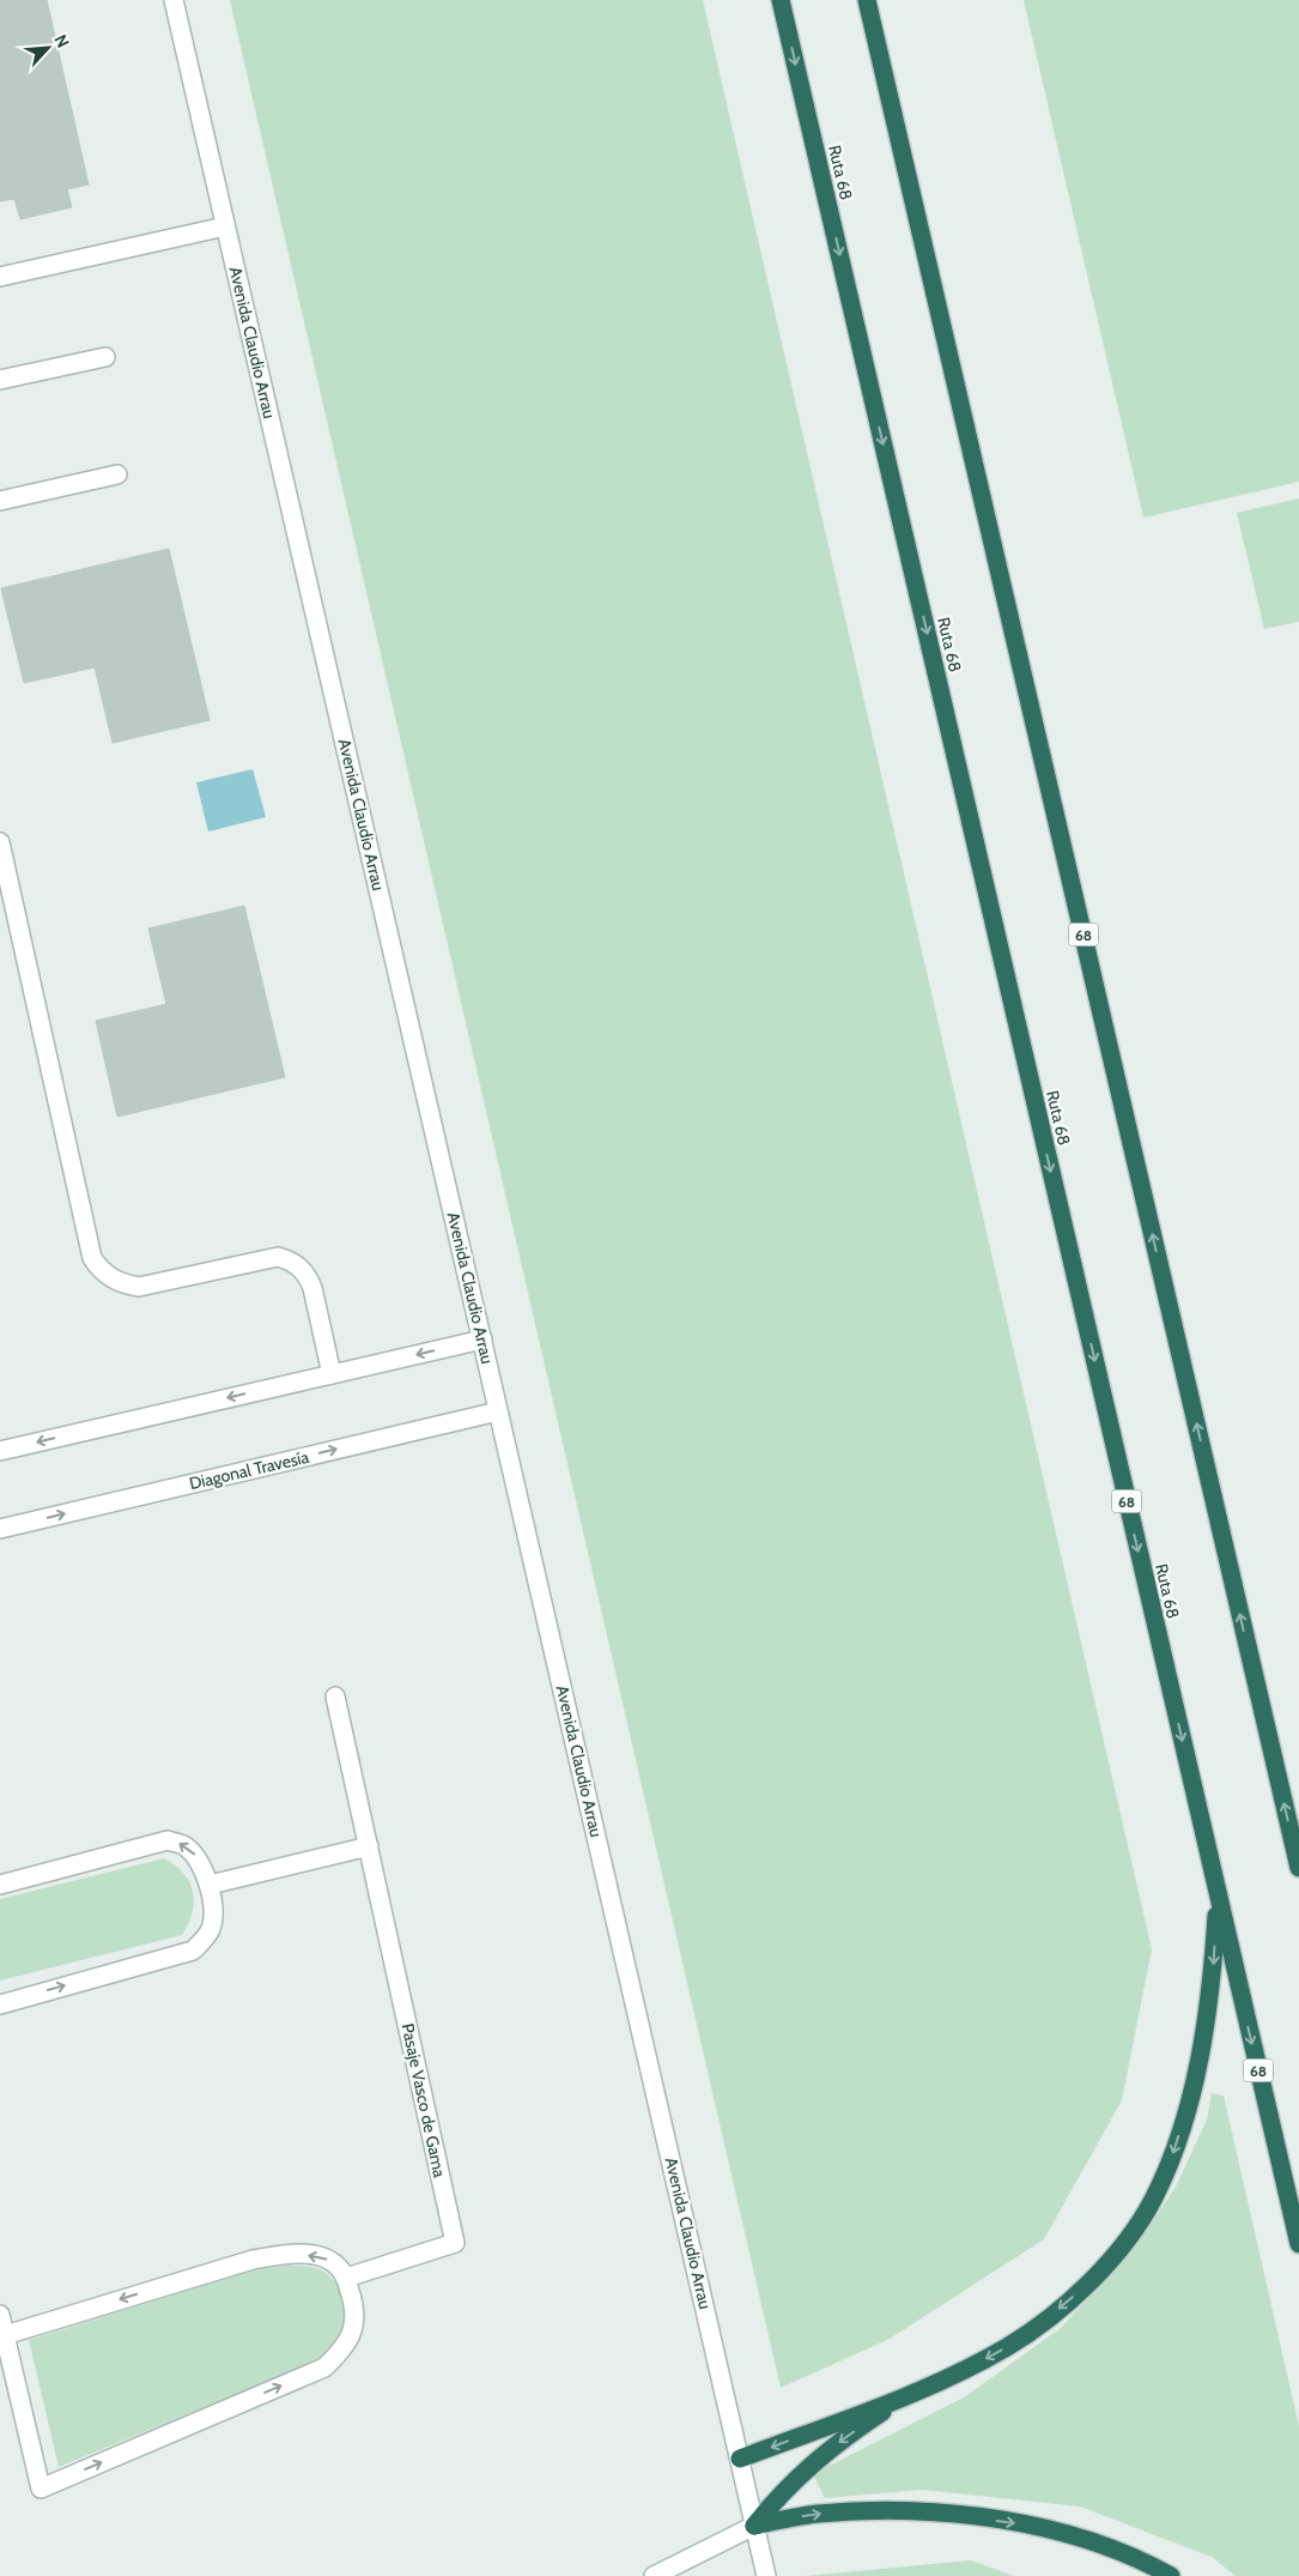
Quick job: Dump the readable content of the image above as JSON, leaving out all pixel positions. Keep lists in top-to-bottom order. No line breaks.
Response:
{"streets":{"highway":["Ruta 68","68"],"street":["Avenida Claudio Arrau","Diagonal Travesía","Pasaje Vasco de Gama"]},"crossings":[["Avenida Claudio Arrau","Diagonal Travesía"]],"north":"top right"}
